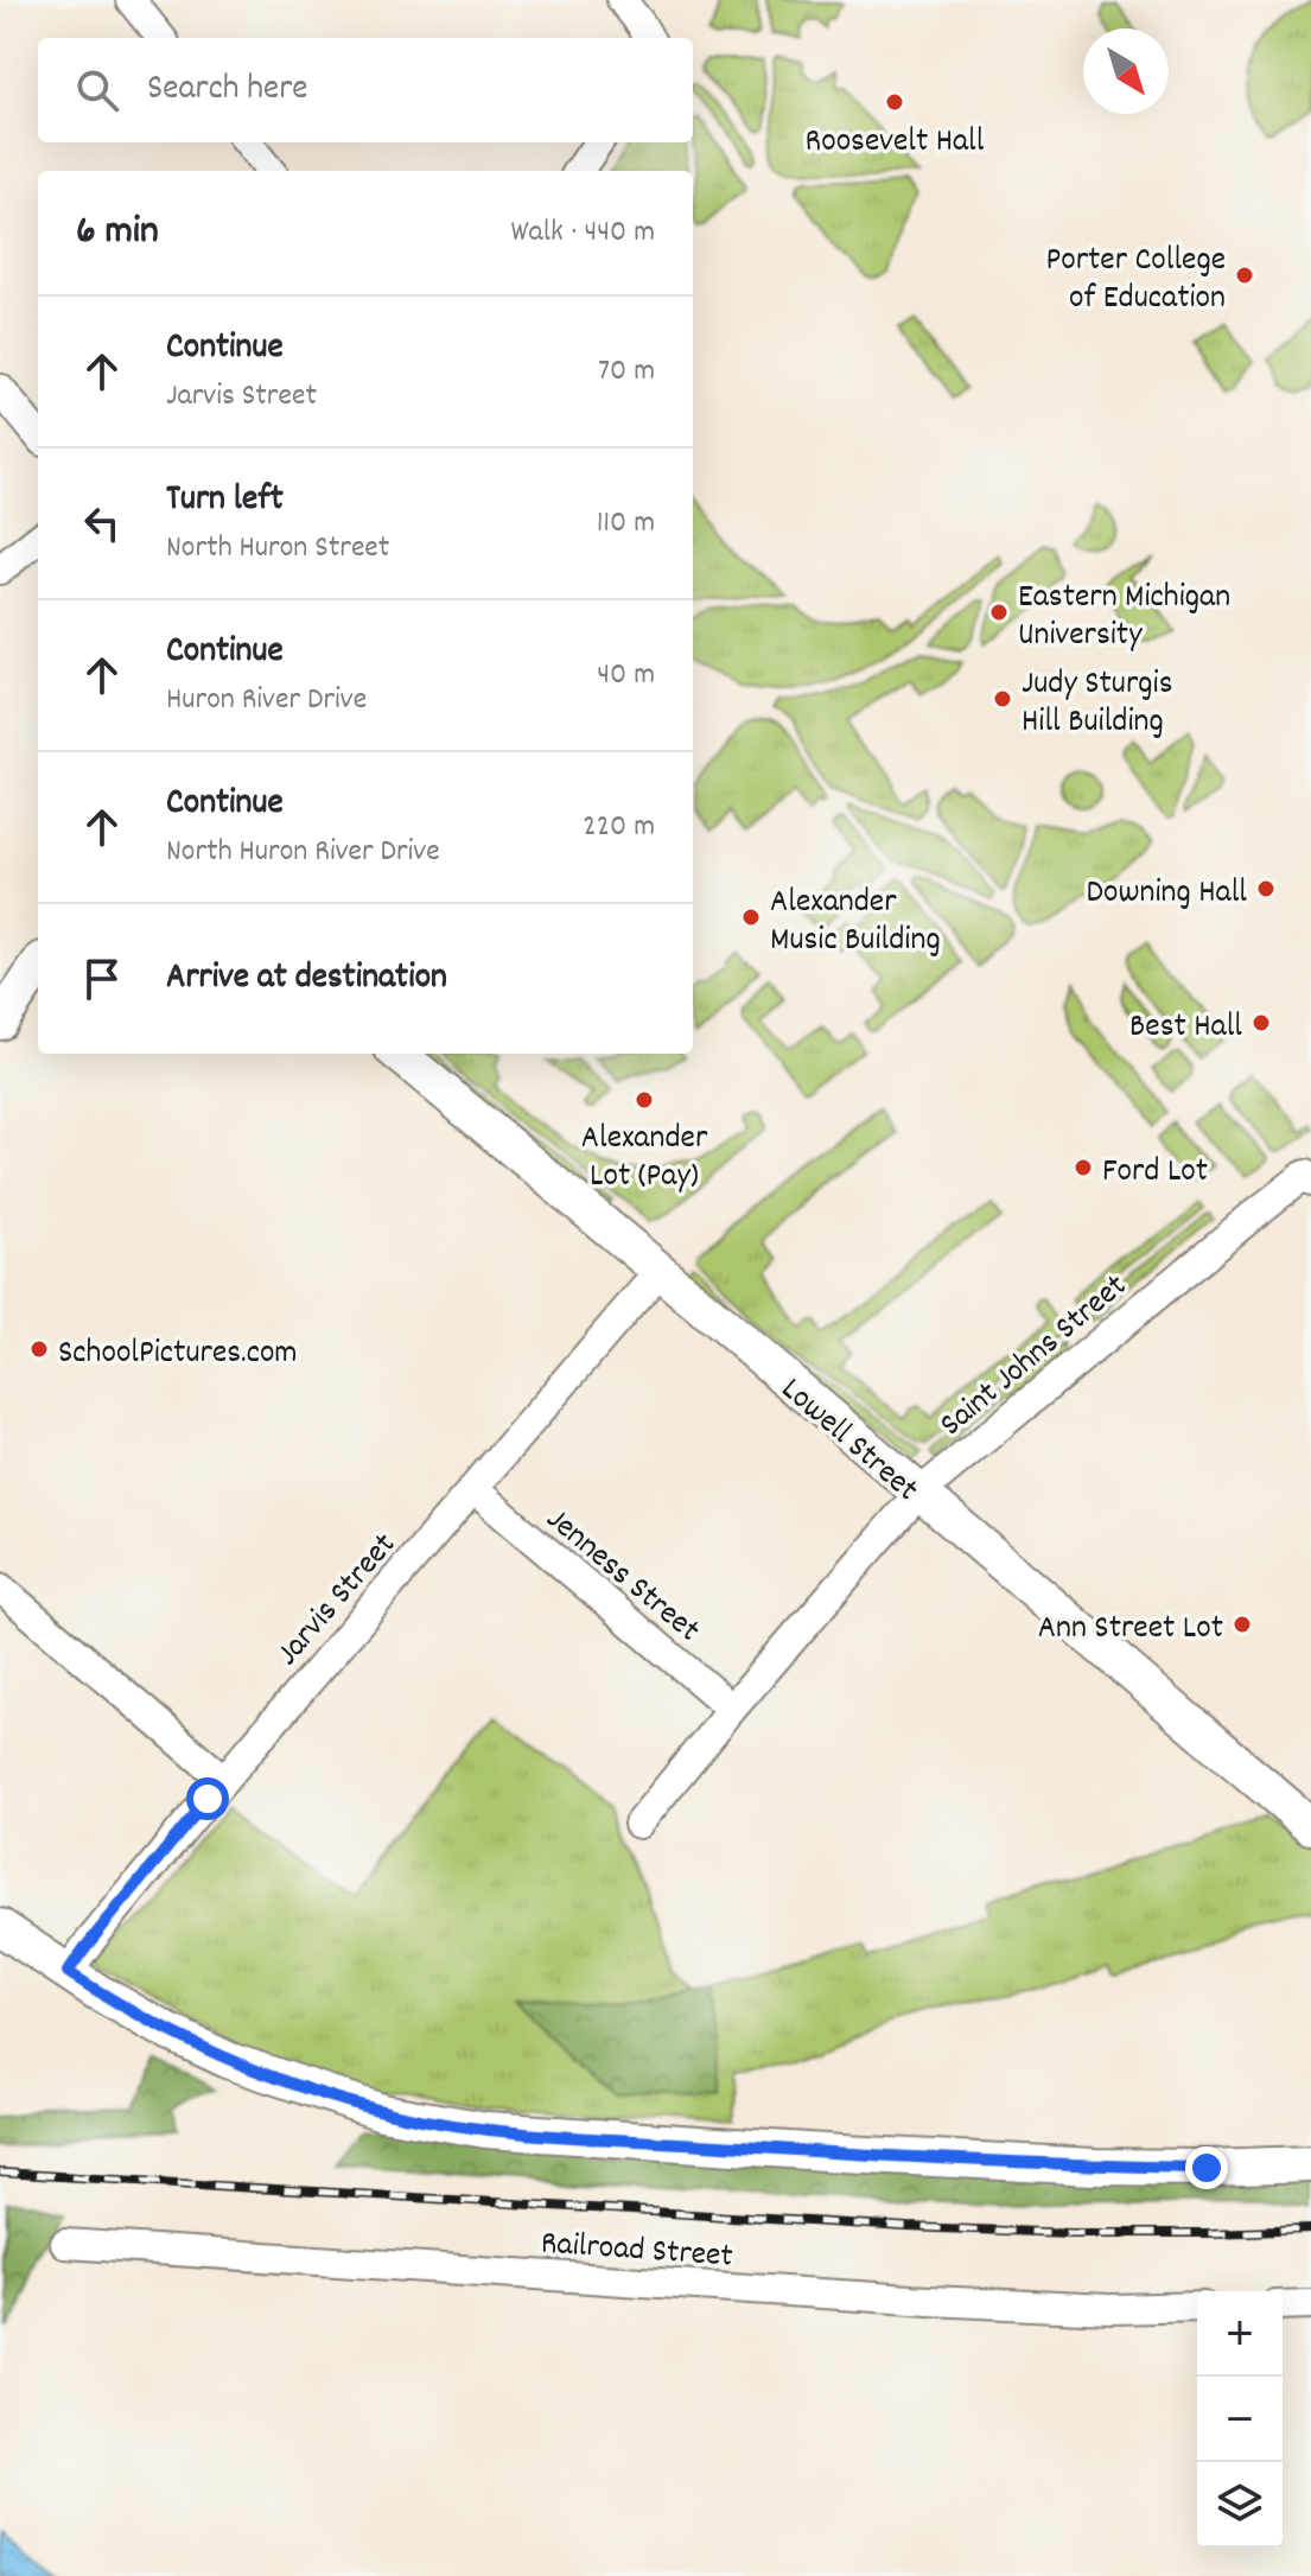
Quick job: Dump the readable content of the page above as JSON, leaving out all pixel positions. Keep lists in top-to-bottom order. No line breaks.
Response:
{"streets":{"main road":["Lowell Street"],"street":["Saint Johns Street","Jenness Street","Jarvis Street","Railroad Street"]},"crossings":[["Saint Johns Street","Lowell Street"],["Saint Johns Street","Jenness Street"],["Lowell Street","Jarvis Street"],["Jenness Street","Jarvis Street"]],"places":["Roosevelt Hall","Porter College of Education","Eastern Michigan University","Judy Sturgis Hill Building","Downing Hall","Alexander Music Building","Best Hall","Alexander Lot (Pay)","Ford Lot","SchoolPictures.com","Ann Street Lot"],"north":"bottom right","page":{"search":"Search here","heading":["6 min","Walk · 440 m"],"list":[["Continue","Jarvis Street","70 m"],["Turn left","North Huron Street","110 m"],["Continue","Huron River Drive","40 m"],["Continue","North Huron River Drive","220 m"],"Arrive at destination"],"map_buttons":["+","−"]}}
